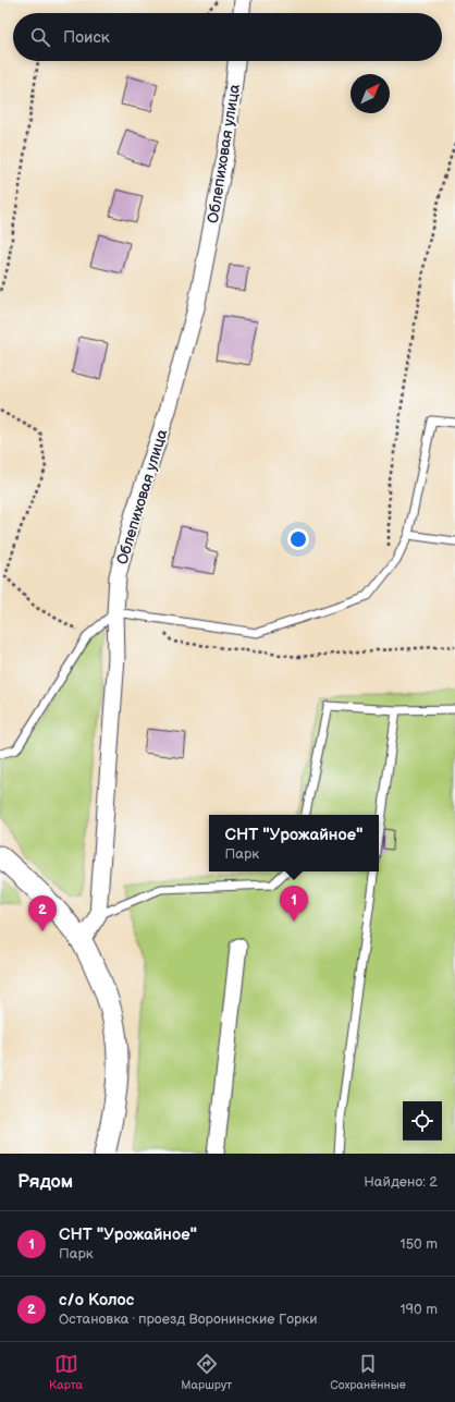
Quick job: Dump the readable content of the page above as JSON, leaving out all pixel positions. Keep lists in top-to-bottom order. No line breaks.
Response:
{"streets":{"street":["Облепиховая улица"]},"north":"top right","page":{"search":"Поиск","popup":["СНТ \"Урожайное\"","Парк"],"pins":["1","2"],"heading":["Рядом","Найдено: 2"],"list":[{"mark":"1","name":"СНТ \"Урожайное\"","note":"Парк","value":"150 m"},{"mark":"2","name":"с/о Колос","note":"Остановка · проезд Воронинские Горки","value":"190 m"}],"nav":["Карта","Маршрут","Сохранённые"]}}
